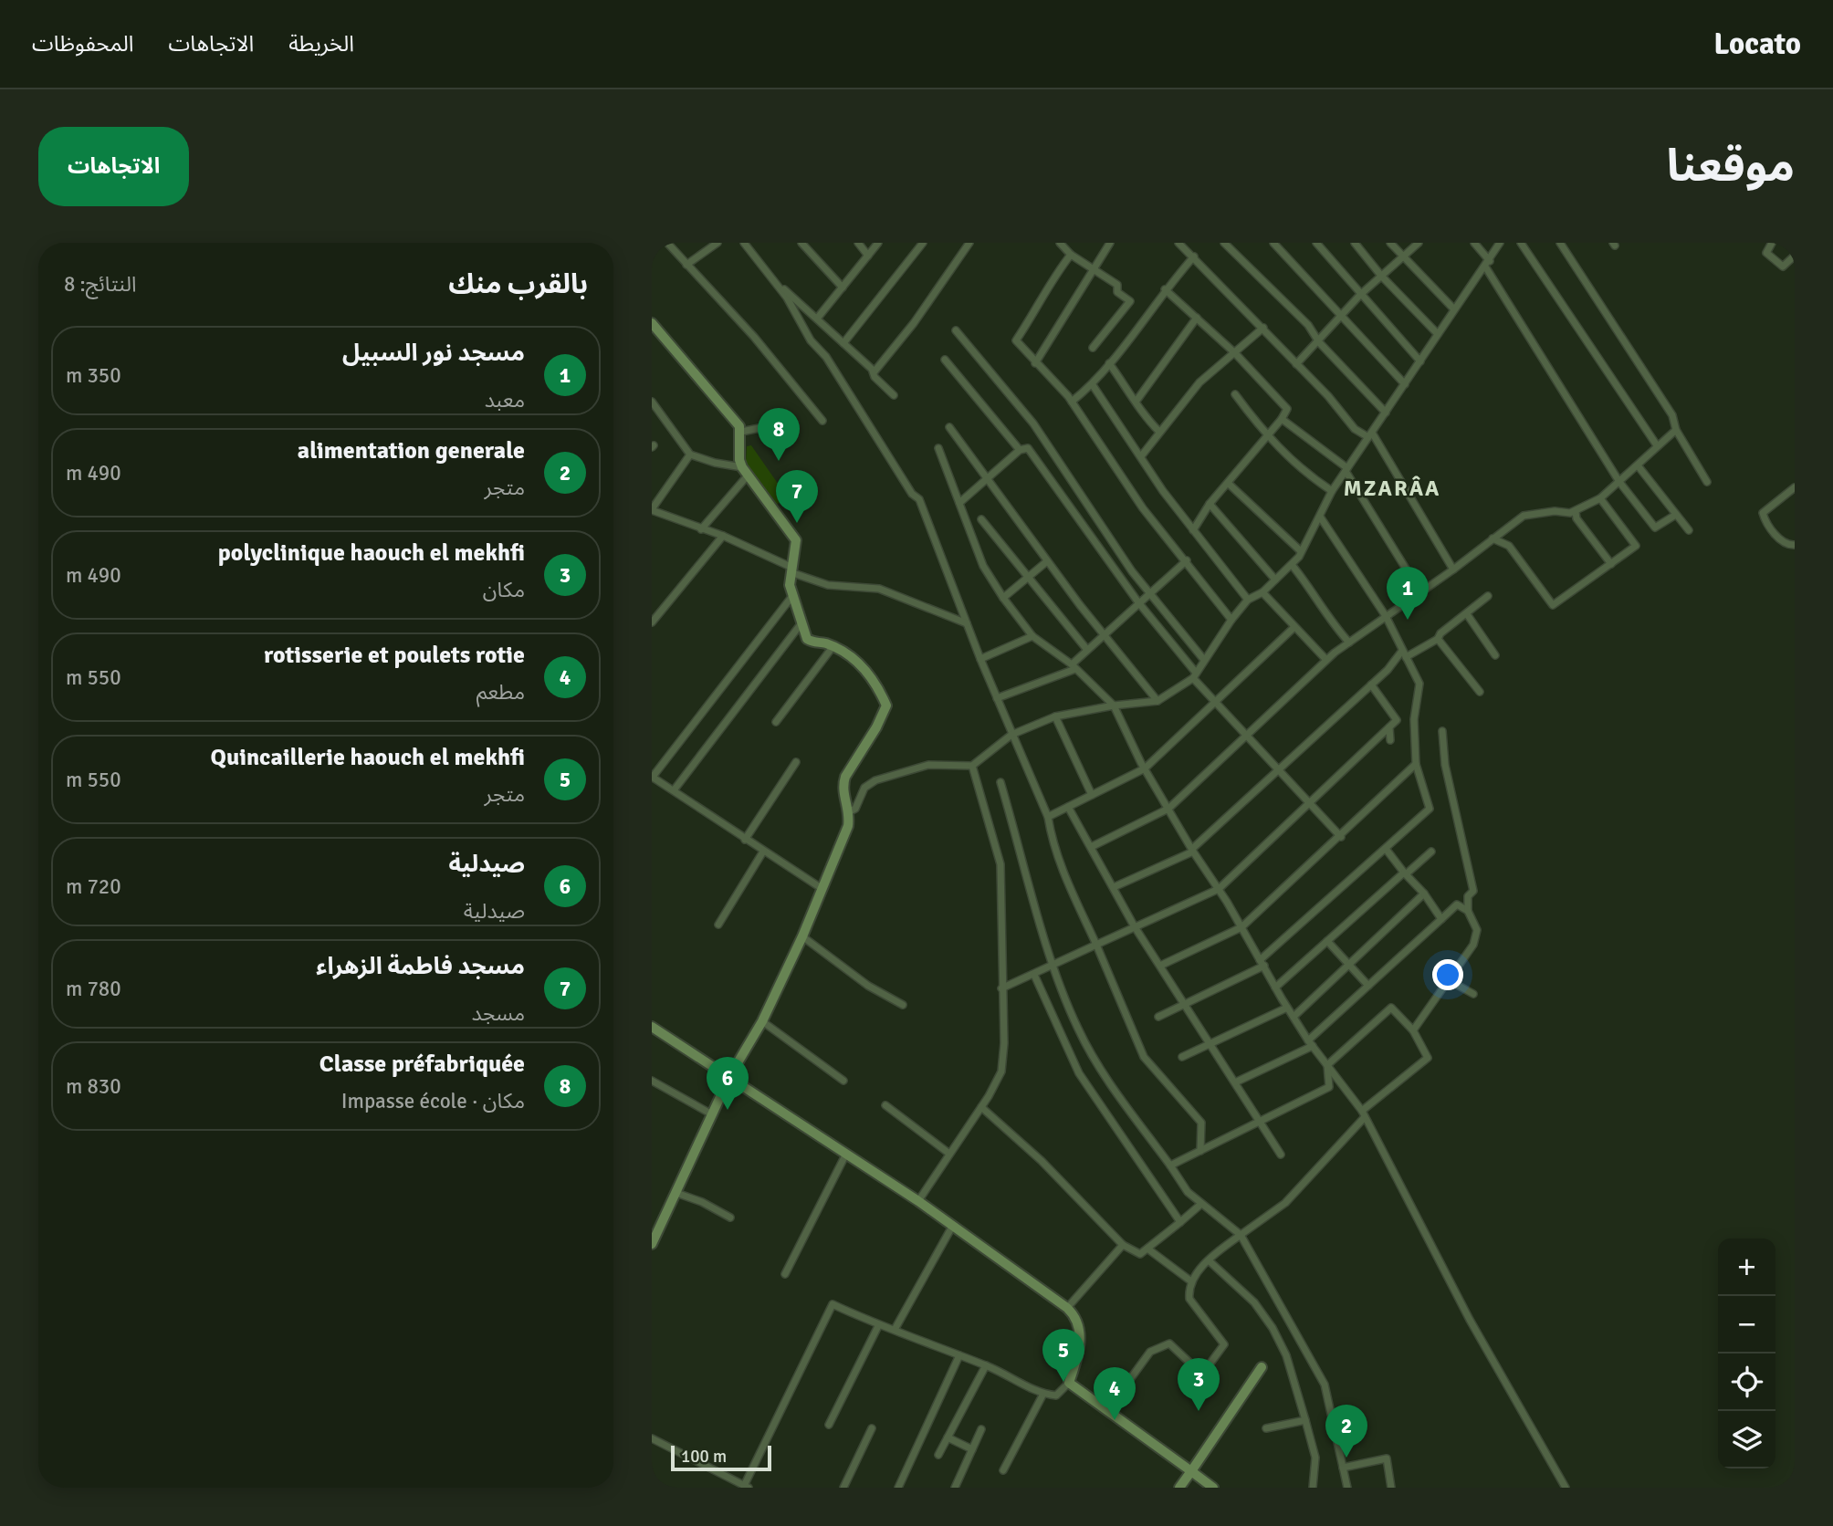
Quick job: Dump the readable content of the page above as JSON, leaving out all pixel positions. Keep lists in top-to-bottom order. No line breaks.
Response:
{"districts":["MZARÂA"],"scale_bar":"100 m","page":{"header":"Locato","nav":["الخريطة","الاتجاهات","المحفوظات"],"title":"موقعنا","buttons":"الاتجاهات","heading":["بالقرب منك","النتائج: 8"],"list":[{"mark":"1","name":"مسجد نور السبيل","note":"معبد","value":"350 m"},{"mark":"2","name":"alimentation generale","note":"متجر","value":"490 m"},{"mark":"3","name":"polyclinique haouch el mekhfi","note":"مكان","value":"490 m"},{"mark":"4","name":"rotisserie et poulets rotie","note":"مطعم","value":"550 m"},{"mark":"5","name":"Quincaillerie haouch el mekhfi","note":"متجر","value":"550 m"},{"mark":"6","name":"صيدلية","note":"صيدلية","value":"720 m"},{"mark":"7","name":"مسجد فاطمة الزهراء","note":"مسجد","value":"780 m"},{"mark":"8","name":"Classe préfabriquée","note":"مكان · Impasse école","value":"830 m"}],"pins":["8","7","1","6","5","3","4","2"],"map_buttons":["+","−"],"scale":"100 m"}}
